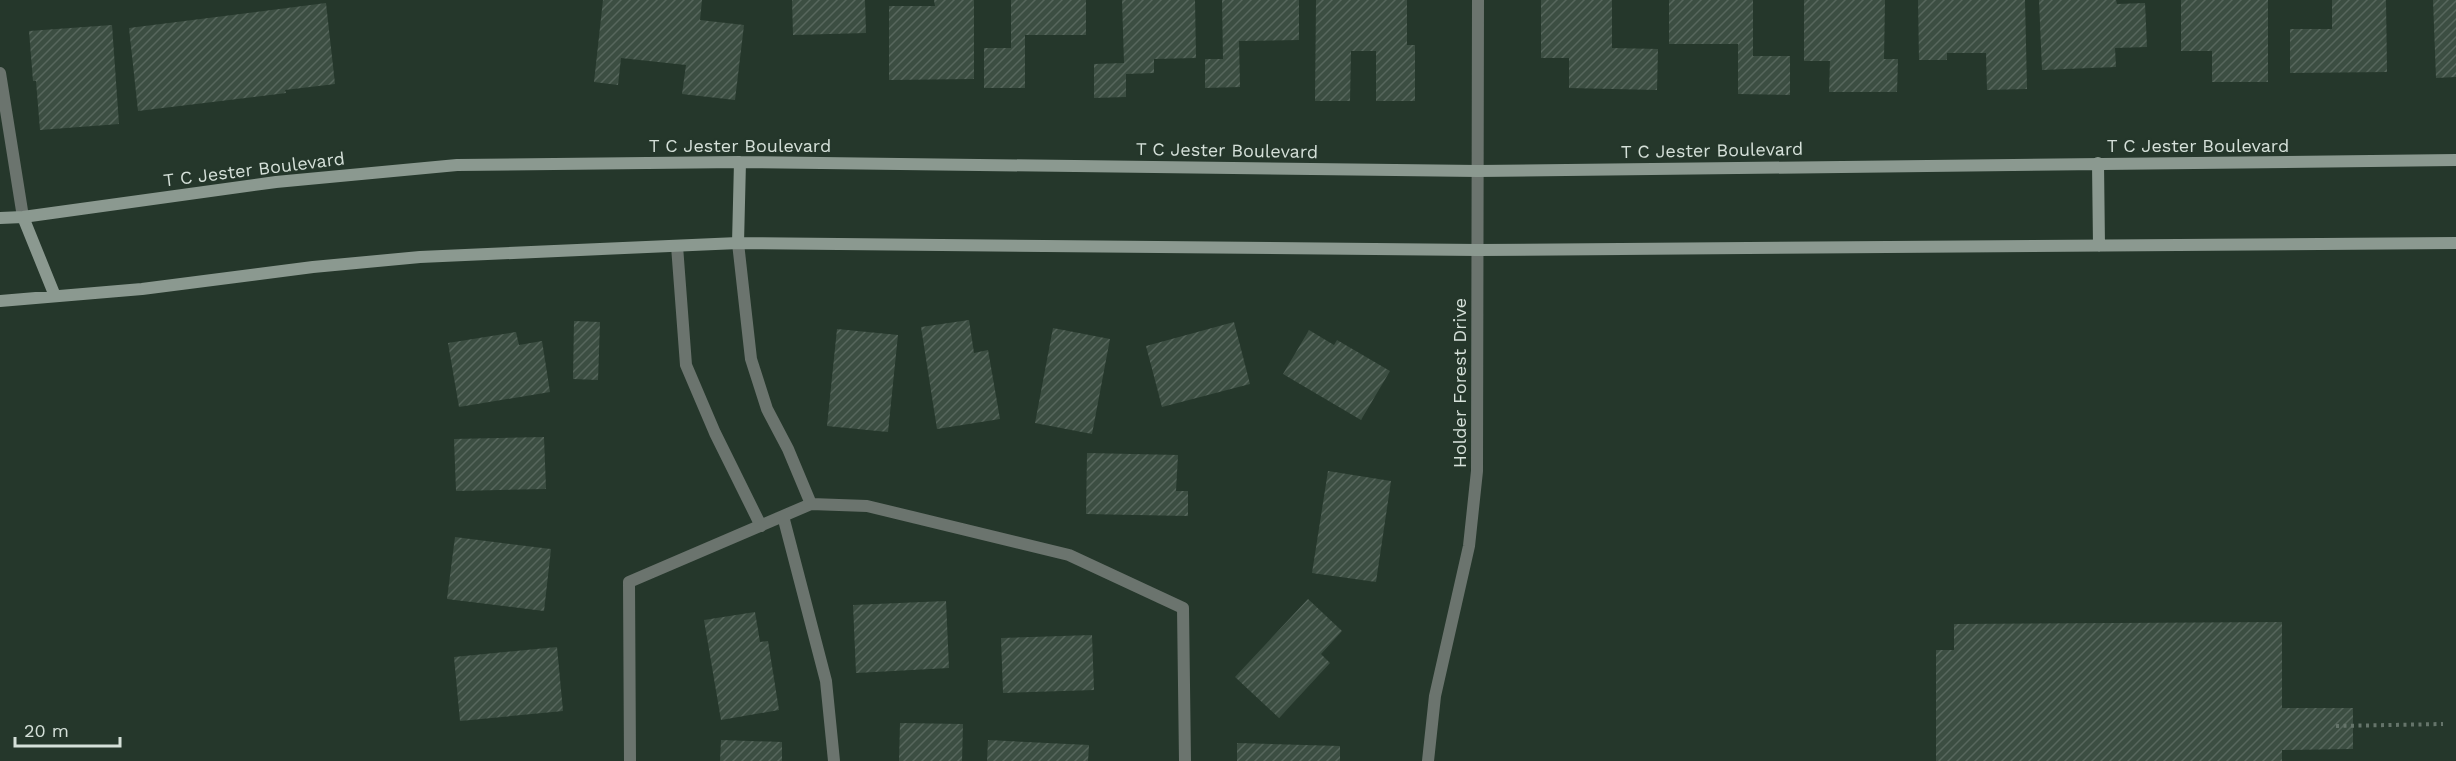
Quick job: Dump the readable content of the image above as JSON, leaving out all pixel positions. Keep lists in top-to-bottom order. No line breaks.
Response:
{"streets":{"main road":["T C Jester Boulevard"],"street":["Holder Forest Drive"]},"crossings":[["T C Jester Boulevard","Holder Forest Drive"]],"scale_bar":"20 m"}
